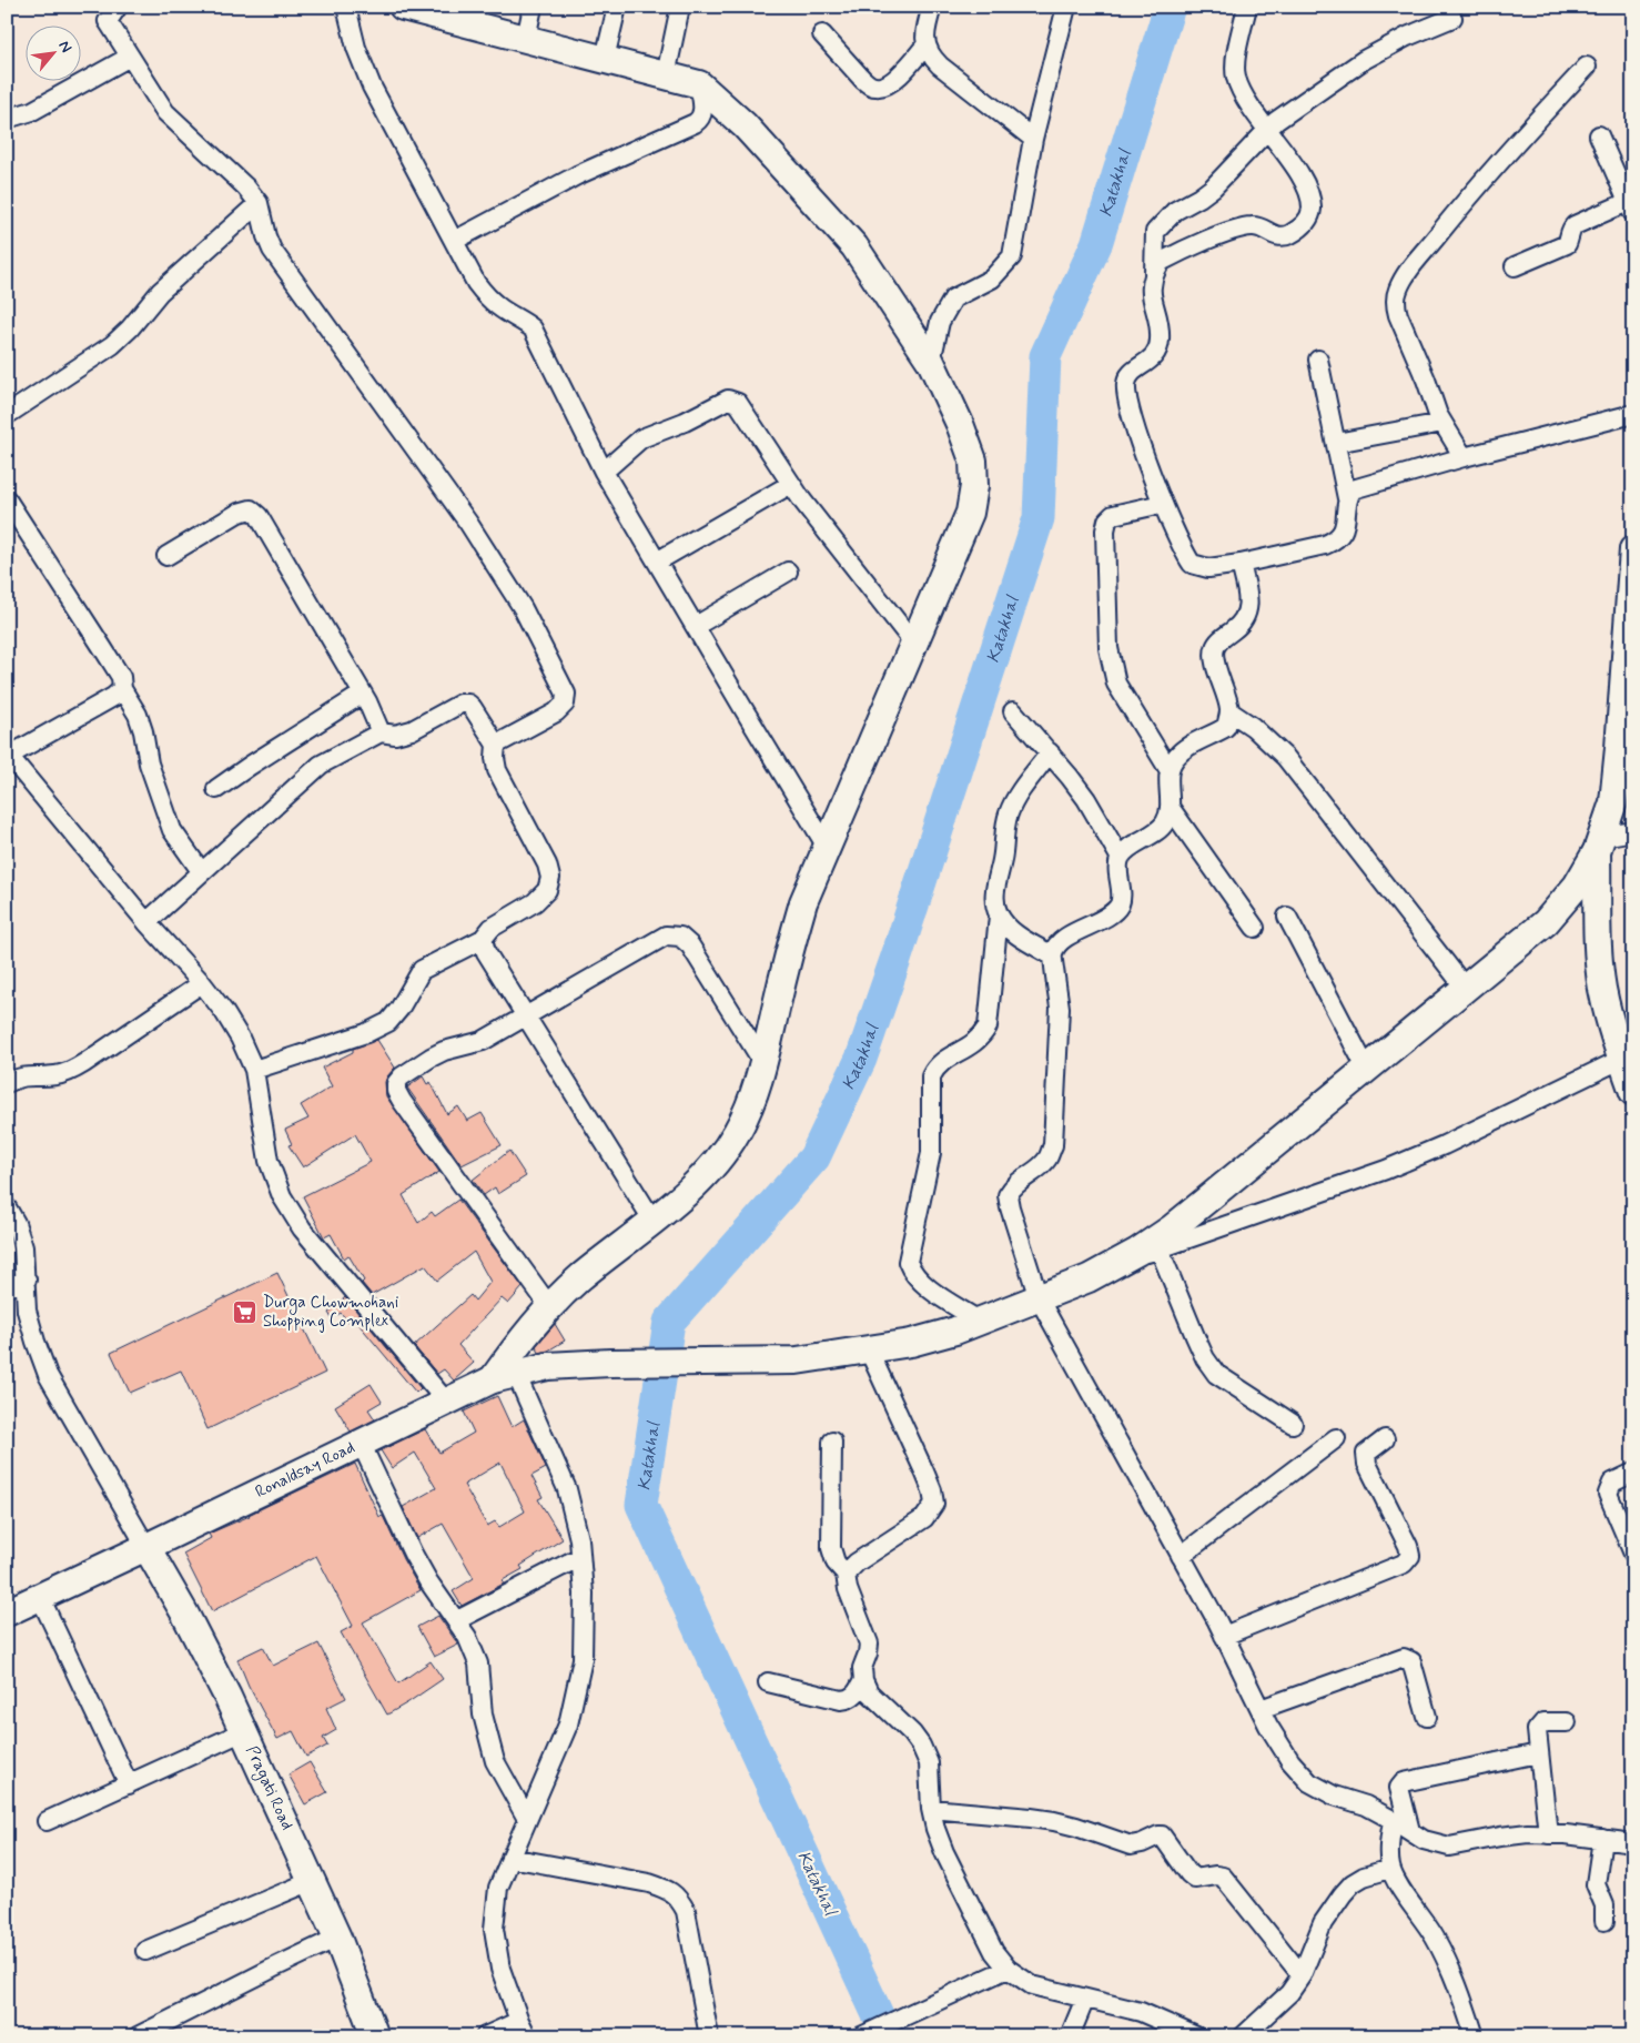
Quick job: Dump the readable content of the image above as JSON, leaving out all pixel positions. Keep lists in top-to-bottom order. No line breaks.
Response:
{"streets":{"street":["Ronaldsay Road","Pragati Road"]},"crossings":[["Ronaldsay Road","Pragati Road"]],"water":["Katakhal"],"places":{"supermarket":["Durga Chowmohani Shopping Complex"]},"north":"top right"}
